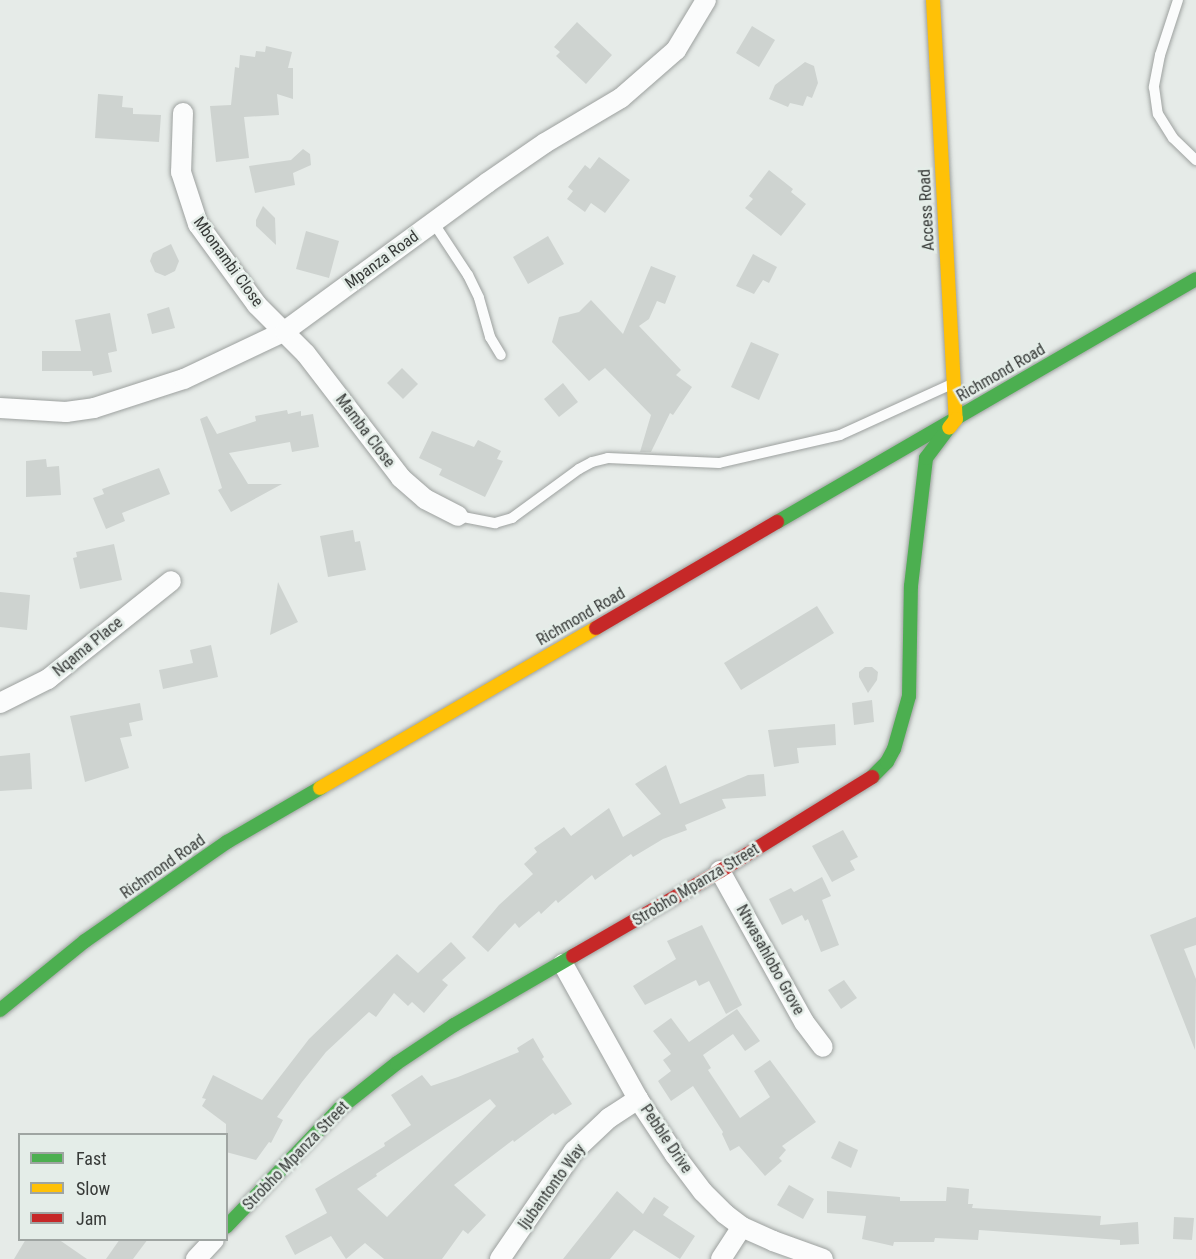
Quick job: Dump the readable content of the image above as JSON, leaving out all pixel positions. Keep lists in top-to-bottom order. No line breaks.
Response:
{"streets":{"main road":["Access Road","Richmond Road","Strobho Mpanza Street"],"street":["Mpanza Road","Mbonambi Close","Mamba Close","Nqama Place","Ntwasahlobo Grove","Pebble Drive","Ijubantonto Way"]},"crossings":[["Access Road","Richmond Road"],["Access Road","Strobho Mpanza Street"],["Mpanza Road","Mbonambi Close"],["Mpanza Road","Mamba Close"],["Mbonambi Close","Mamba Close"],["Richmond Road","Strobho Mpanza Street"],["Strobho Mpanza Street","Ntwasahlobo Grove"],["Strobho Mpanza Street","Pebble Drive"],["Pebble Drive","Ijubantonto Way"]],"legend":["Fast","Slow","Jam"]}
